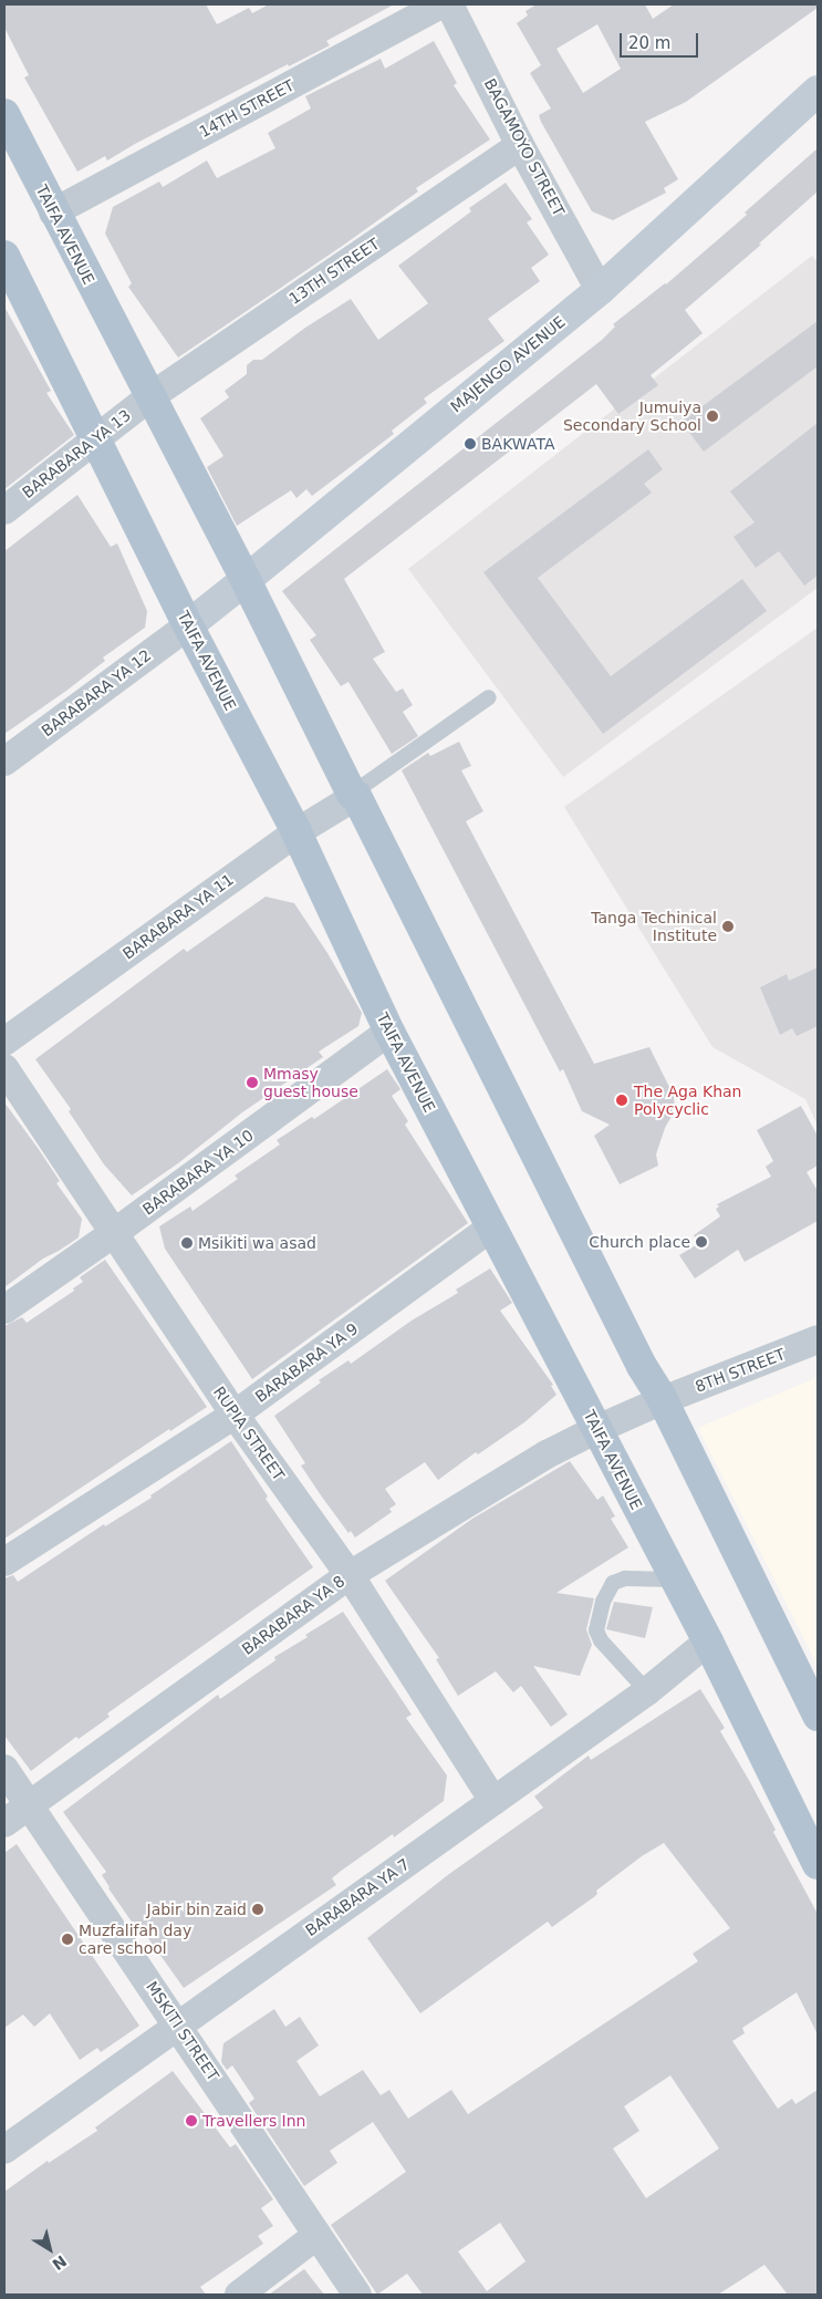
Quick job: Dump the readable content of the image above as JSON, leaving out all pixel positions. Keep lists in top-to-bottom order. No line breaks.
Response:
{"streets":{"main road":["TAIFA AVENUE"],"street":["14TH STREET","BAGAMOYO STREET","13TH STREET","MAJENGO AVENUE","BARABARA YA 13","BARABARA YA 12","BARABARA YA 11","BARABARA YA 10","BARABARA YA 9","8TH STREET","RUPIA STREET","BARABARA YA 8","BARABARA YA 7","MSKITI STREET"]},"crossings":[["14TH STREET","TAIFA AVENUE"],["BAGAMOYO STREET","13TH STREET"],["BAGAMOYO STREET","MAJENGO AVENUE"],["TAIFA AVENUE","13TH STREET"],["TAIFA AVENUE","MAJENGO AVENUE"],["TAIFA AVENUE","BARABARA YA 13"],["TAIFA AVENUE","BARABARA YA 12"],["TAIFA AVENUE","BARABARA YA 11"],["TAIFA AVENUE","BARABARA YA 10"],["TAIFA AVENUE","BARABARA YA 9"],["TAIFA AVENUE","8TH STREET"],["TAIFA AVENUE","BARABARA YA 8"],["TAIFA AVENUE","BARABARA YA 7"],["13TH STREET","BARABARA YA 13"],["MAJENGO AVENUE","BARABARA YA 12"],["BARABARA YA 10","RUPIA STREET"],["BARABARA YA 9","RUPIA STREET"],["8TH STREET","BARABARA YA 8"],["RUPIA STREET","BARABARA YA 8"],["RUPIA STREET","BARABARA YA 7"],["BARABARA YA 8","MSKITI STREET"],["BARABARA YA 7","MSKITI STREET"]],"places":["Jumuiya Secondary School","BAKWATA","Tanga Techinical Institute","Mmasy guest house","The Aga Khan Polycyclic","Church place","Msikiti wa asad","Jabir bin zaid","Muzfalifah day care school","Travellers Inn"],"scale_bar":"20 m","north":"bottom right"}
